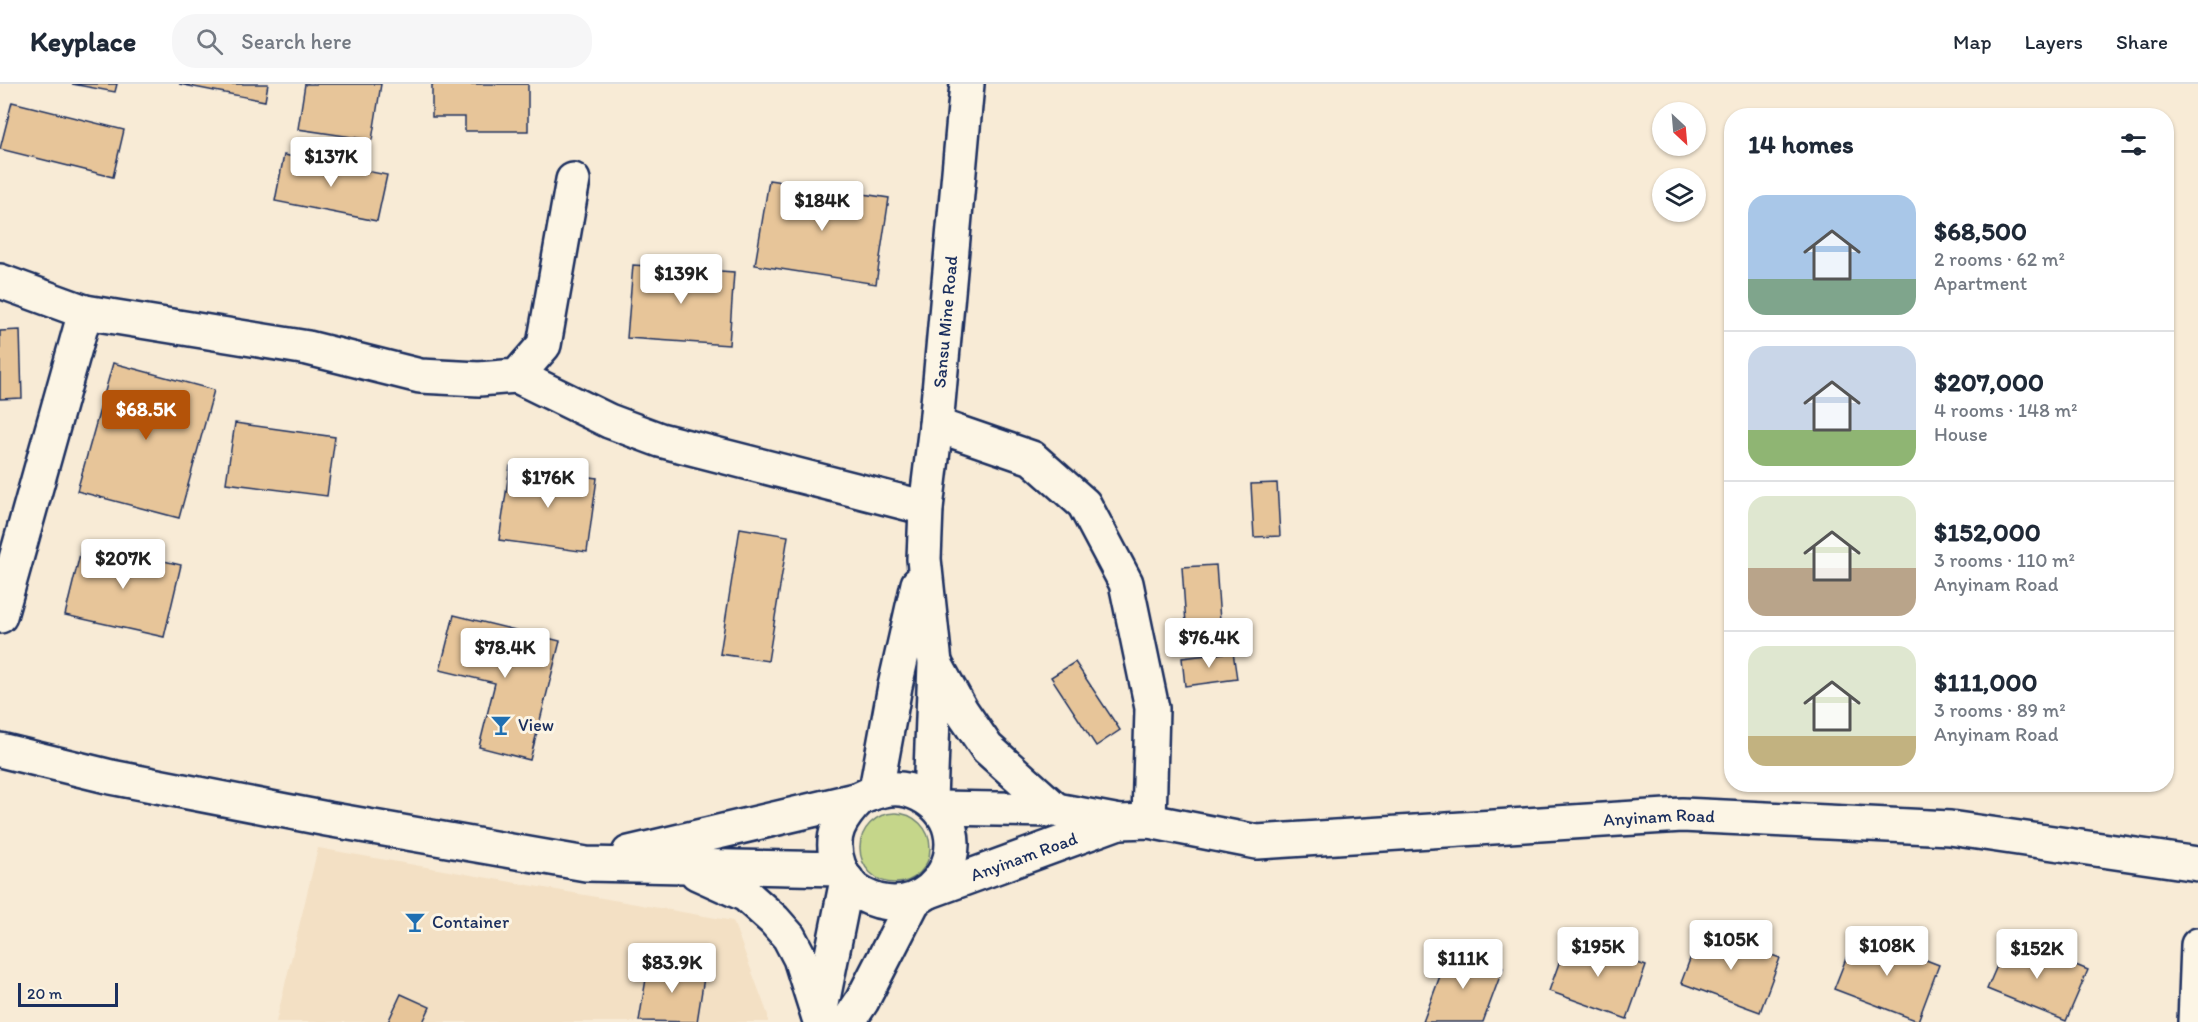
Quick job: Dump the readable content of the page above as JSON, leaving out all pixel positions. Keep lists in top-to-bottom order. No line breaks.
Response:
{"streets":{"street":["Sansu Mine Road","Anyinam Road"]},"crossings":[["Sansu Mine Road","Anyinam Road"]],"places":{"bar":["View","Container"]},"scale_bar":"20 m","north":"bottom right","page":{"header":"Keyplace","search":"Search here","nav":["Map","Layers","Share"],"heading":"14 homes","price":["$137K","$184K","$139K","$68.5K","$176K","$207K","$76.4K","$78.4K","$105K","$108K","$195K","$152K","$111K","$83.9K"],"list":[{"name":"$68,500","note":"2 rooms · 62 m² · Apartment"},{"name":"$207,000","note":"4 rooms · 148 m² · House"},{"name":"$152,000","note":"3 rooms · 110 m² · Anyinam Road"},{"name":"$111,000","note":"3 rooms · 89 m² · Anyinam Road"}],"scale":"20 m"}}
